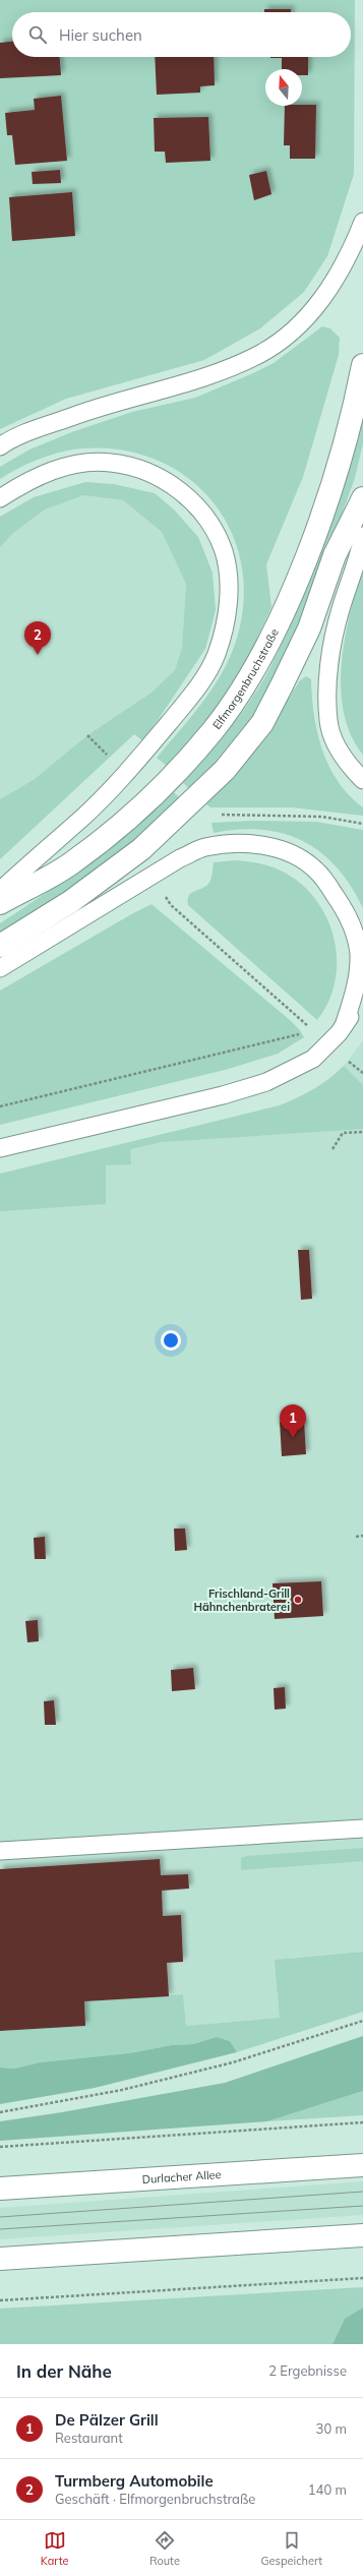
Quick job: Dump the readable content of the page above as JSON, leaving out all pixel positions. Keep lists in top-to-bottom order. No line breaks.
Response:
{"streets":{"main road":["Elfmorgenbruchstraße","Durlacher Allee"]},"places":["Frischland-Grill Hähnchenbraterei"],"north":"top","page":{"search":"Hier suchen","pins":["2","1"],"heading":["In der Nähe","2 Ergebnisse"],"list":[{"mark":"1","name":"De Pälzer Grill","note":"Restaurant","value":"30 m"},{"mark":"2","name":"Turmberg Automobile","note":"Geschäft · Elfmorgenbruchstraße","value":"140 m"}],"nav":["Karte","Route","Gespeichert"]}}
